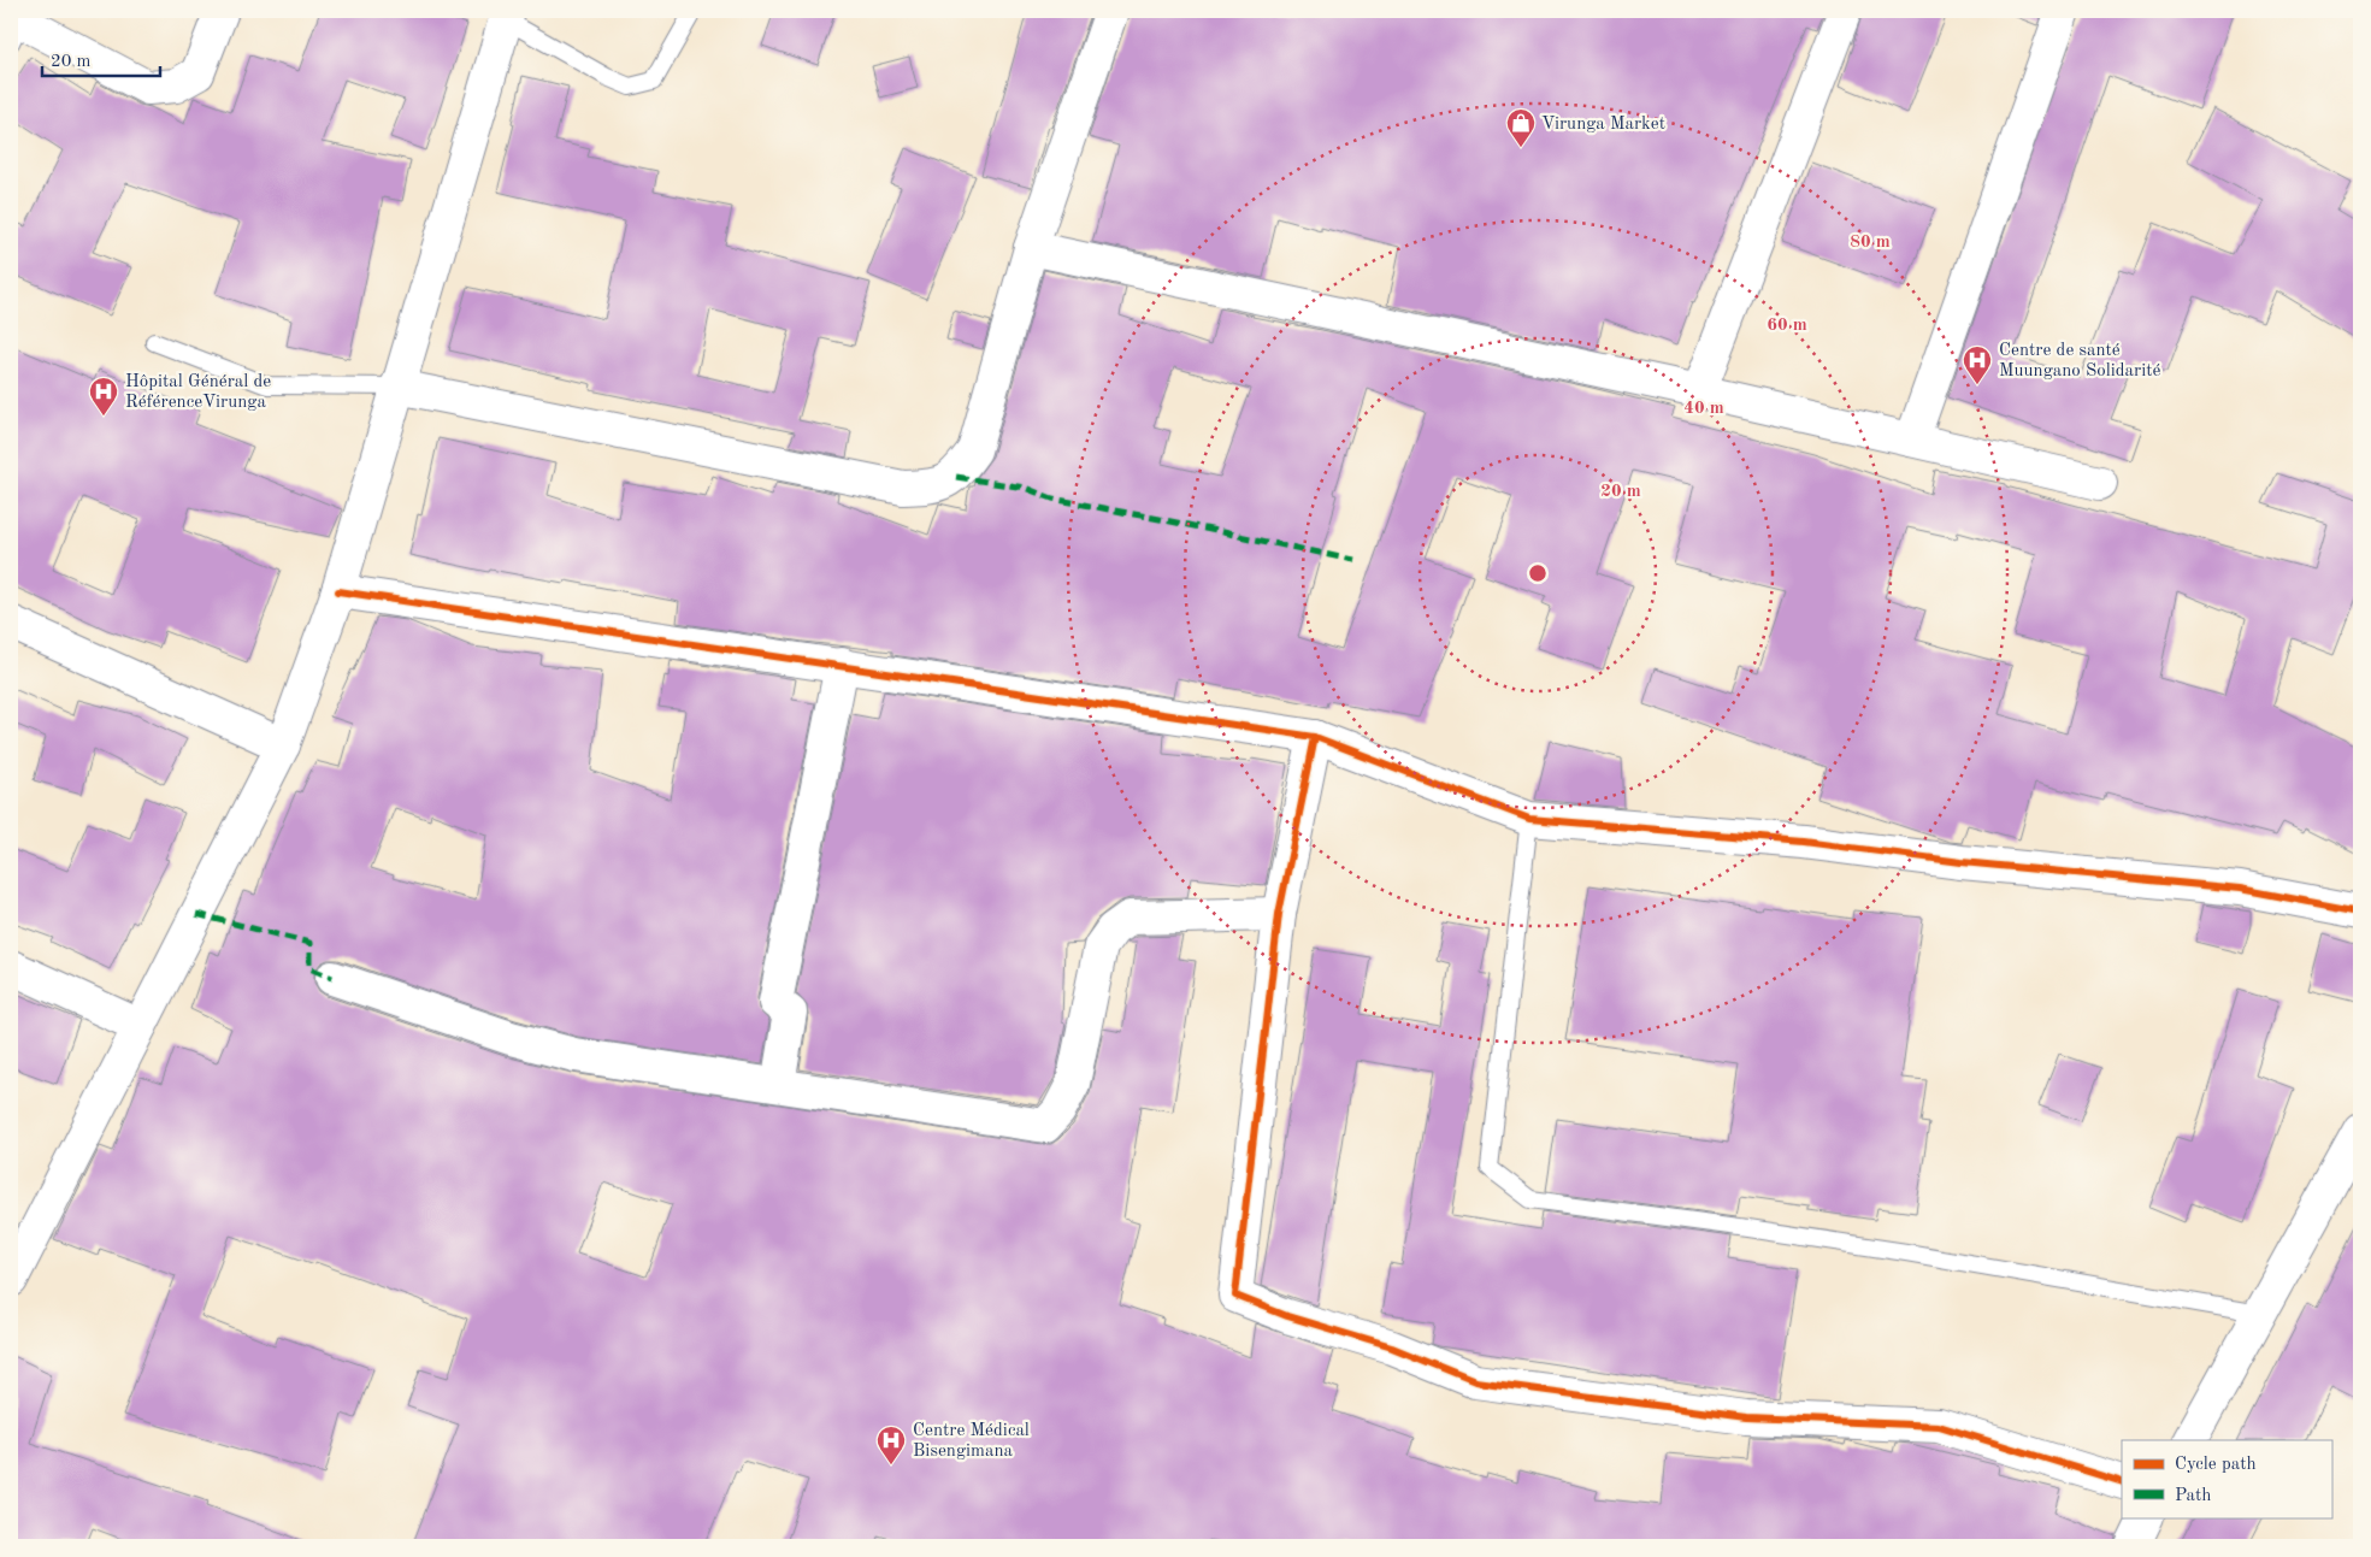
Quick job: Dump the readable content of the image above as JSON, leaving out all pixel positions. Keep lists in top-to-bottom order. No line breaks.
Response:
{"places":{"shop":["Virunga Market"],"hospital":["Centre de santé Muungano Solidarité","Hôpital Général de RéférenceVirunga","Centre Médical Bisengimana"]},"legend":["Cycle path","Path"],"scale_bar":"20 m","rings":["80 m","60 m","40 m","20 m"]}
